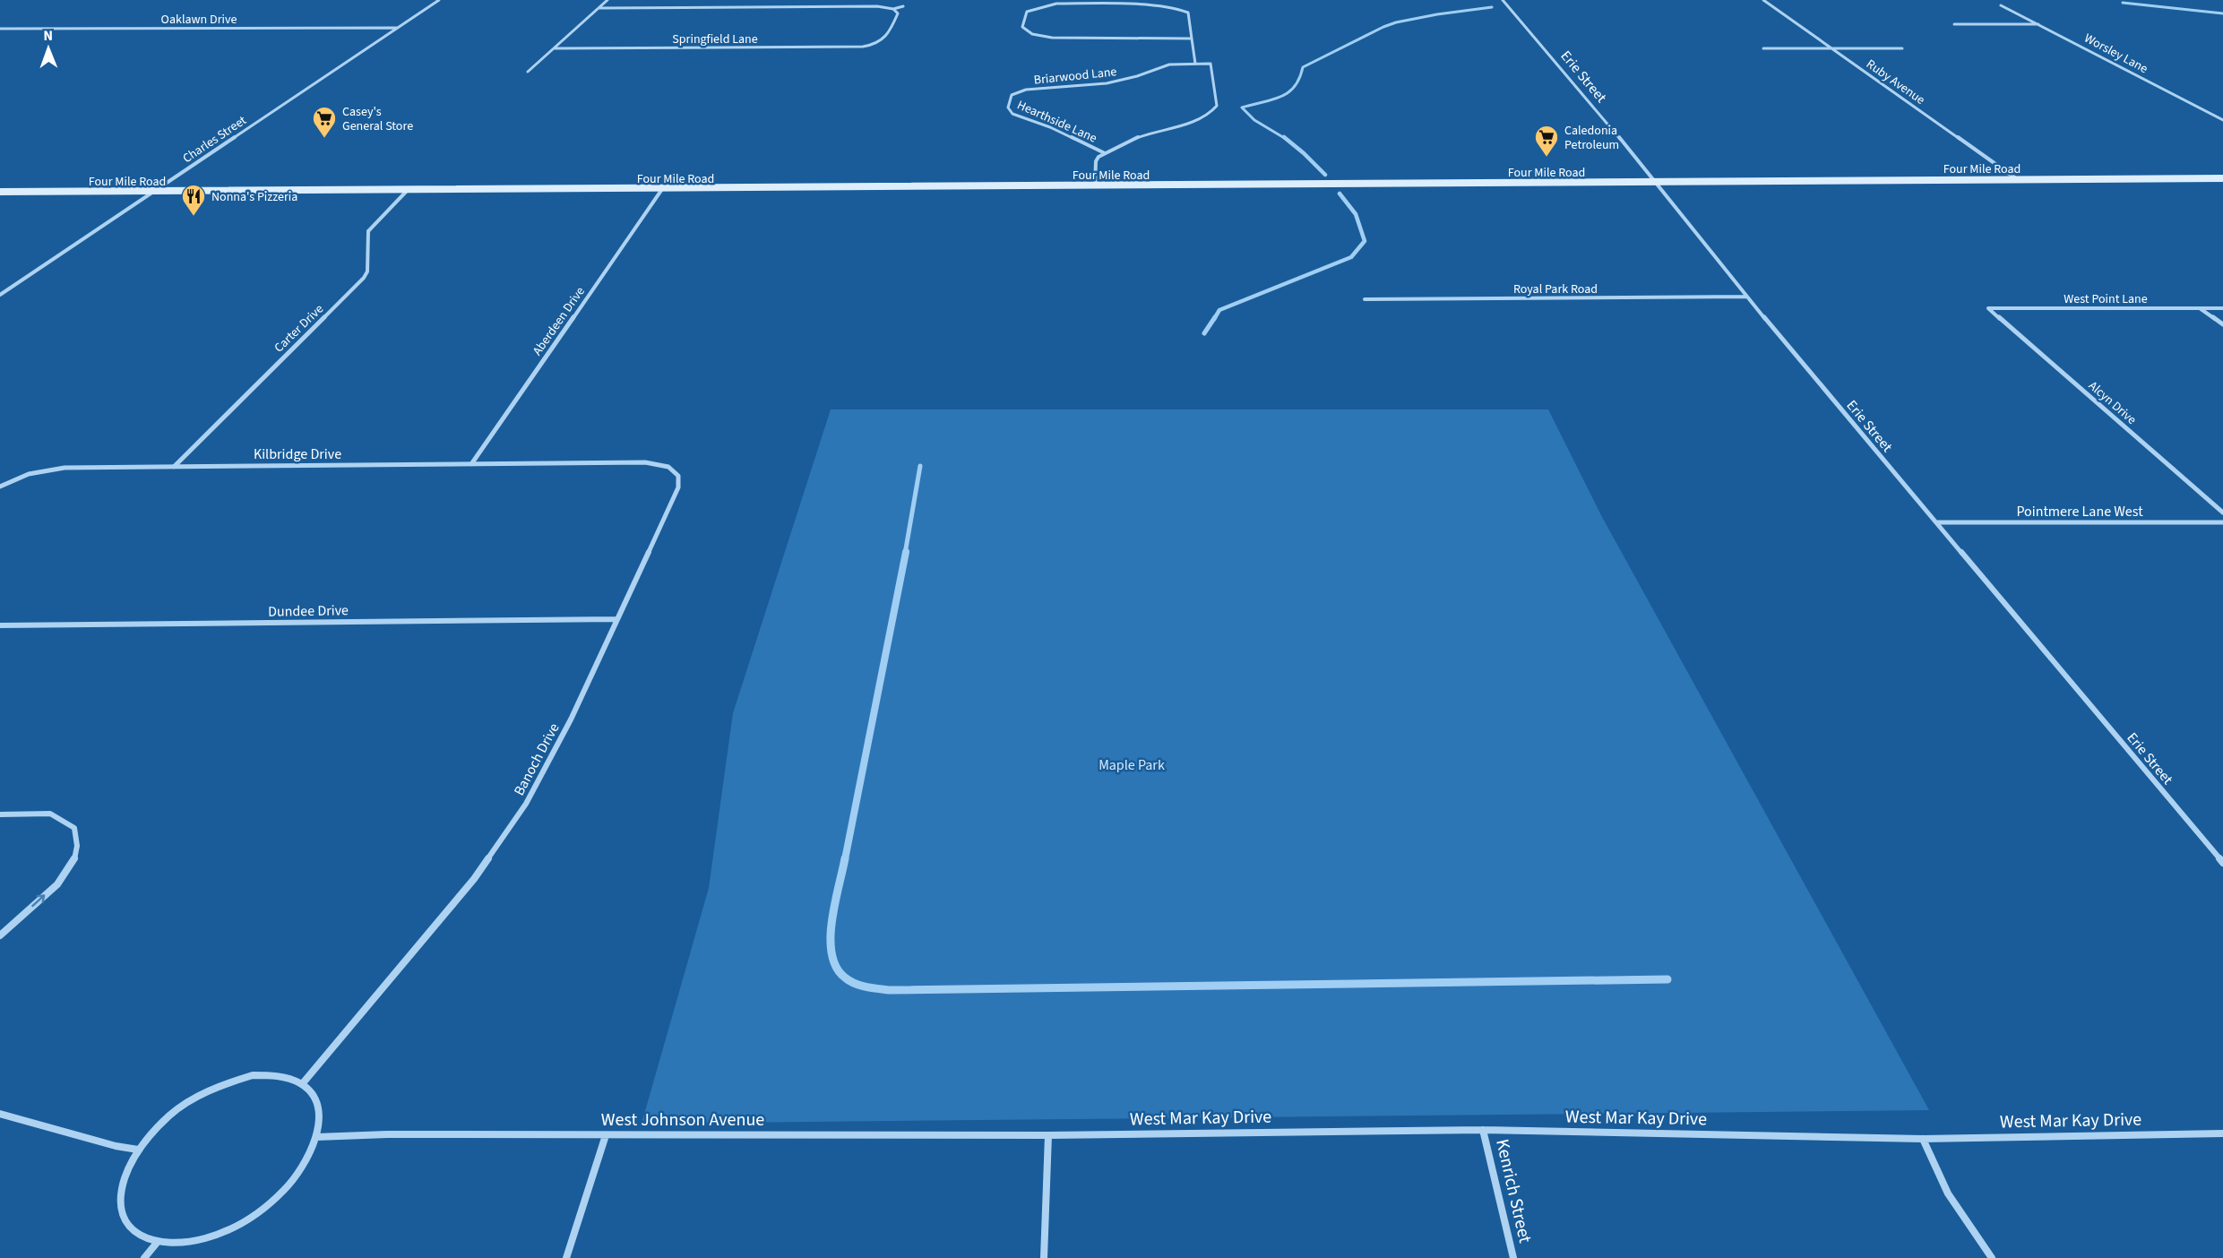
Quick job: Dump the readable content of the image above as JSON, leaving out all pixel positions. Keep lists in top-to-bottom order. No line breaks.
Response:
{"streets":{"main road":["Four Mile Road"],"street":["Oaklawn Drive","Springfield Lane","Worsley Lane","Briarwood Lane","Erie Street","Ruby Avenue","Hearthside Lane","Charles Street","Royal Park Road","West Point Lane","Aberdeen Drive","Carter Drive","Alcyn Drive","Kilbridge Drive","Pointmere Lane West","Dundee Drive","Banoch Drive","West Mar Kay Drive","West Johnson Avenue","Kenrich Street"]},"crossings":[["Oaklawn Drive","Charles Street"],["Briarwood Lane","Hearthside Lane"],["Erie Street","Four Mile Road"],["Erie Street","Royal Park Road"],["Erie Street","Pointmere Lane West"],["Ruby Avenue","Four Mile Road"],["Charles Street","Four Mile Road"],["Four Mile Road","Aberdeen Drive"],["Four Mile Road","Carter Drive"],["West Point Lane","Alcyn Drive"],["Aberdeen Drive","Kilbridge Drive"],["Carter Drive","Kilbridge Drive"],["Kilbridge Drive","Banoch Drive"],["Dundee Drive","Banoch Drive"],["Banoch Drive","West Johnson Avenue"],["West Mar Kay Drive","West Johnson Avenue"],["West Mar Kay Drive","Kenrich Street"]],"parks":["Maple Park"],"places":{"supermarket":["Casey's General Store","Caledonia Petroleum"],"restaurant":["Nonna's Pizzeria"]},"north":"top"}
